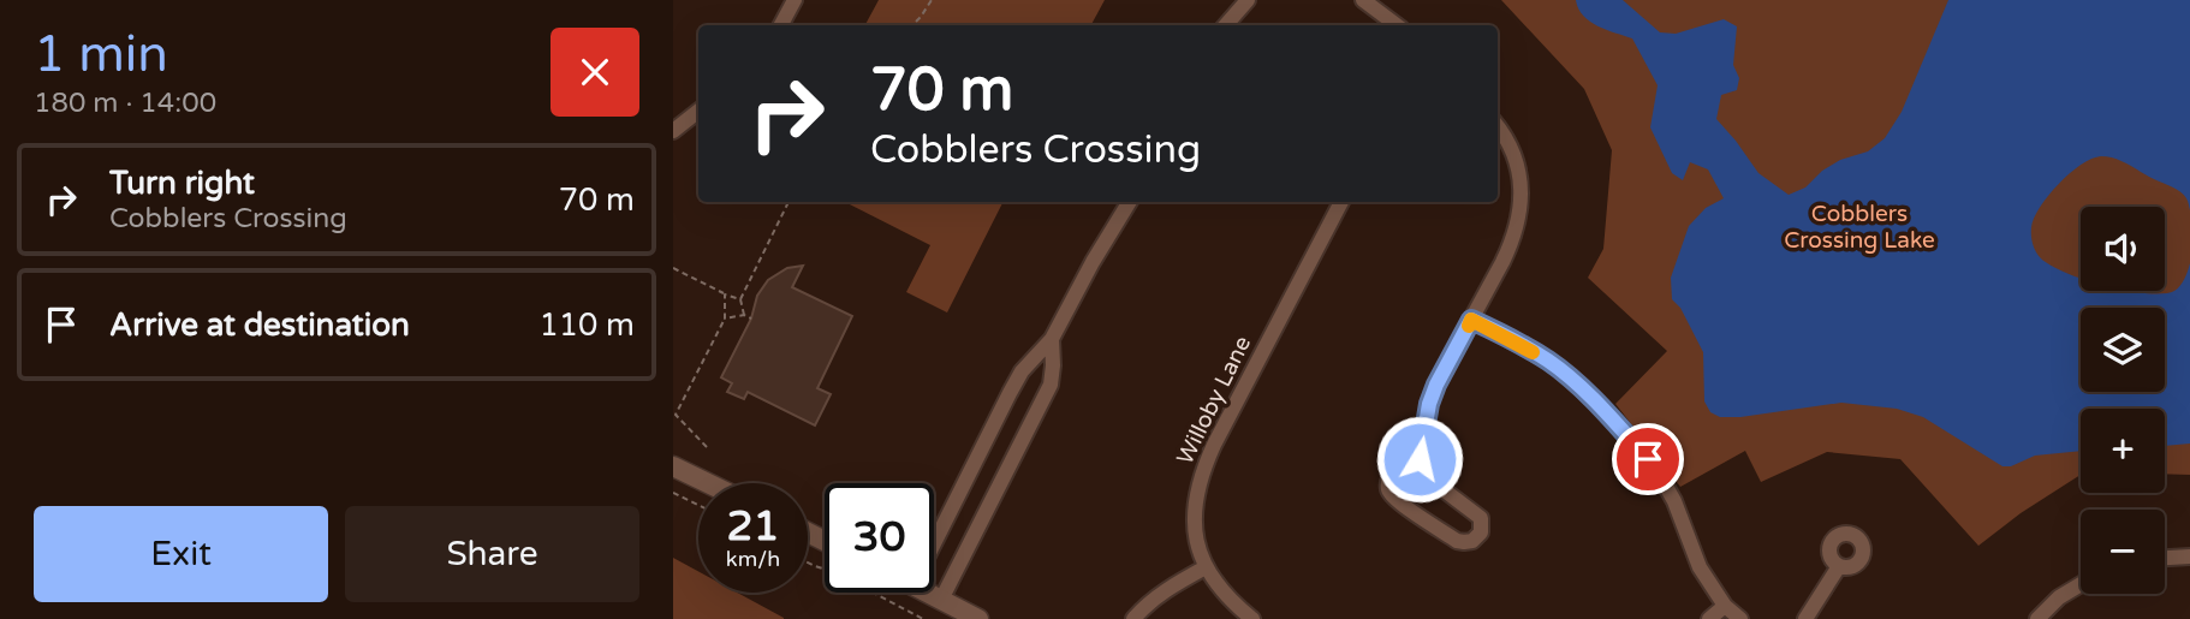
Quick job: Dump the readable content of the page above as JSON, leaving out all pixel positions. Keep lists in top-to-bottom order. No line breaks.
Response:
{"streets":{"street":["Willoby Lane"]},"parks":["Cobblers Crossing Lake"],"page":{"heading":["1 min","180 m · 14:00"],"turn":["70 m","Cobblers Crossing"],"list":[{"name":"Turn right","note":"Cobblers Crossing","value":"70 m"},{"name":"Arrive at destination","value":"110 m"}],"map_buttons":["+","−"],"speed":"21 km/h","limit":"30","buttons":["Exit","Share"]}}
